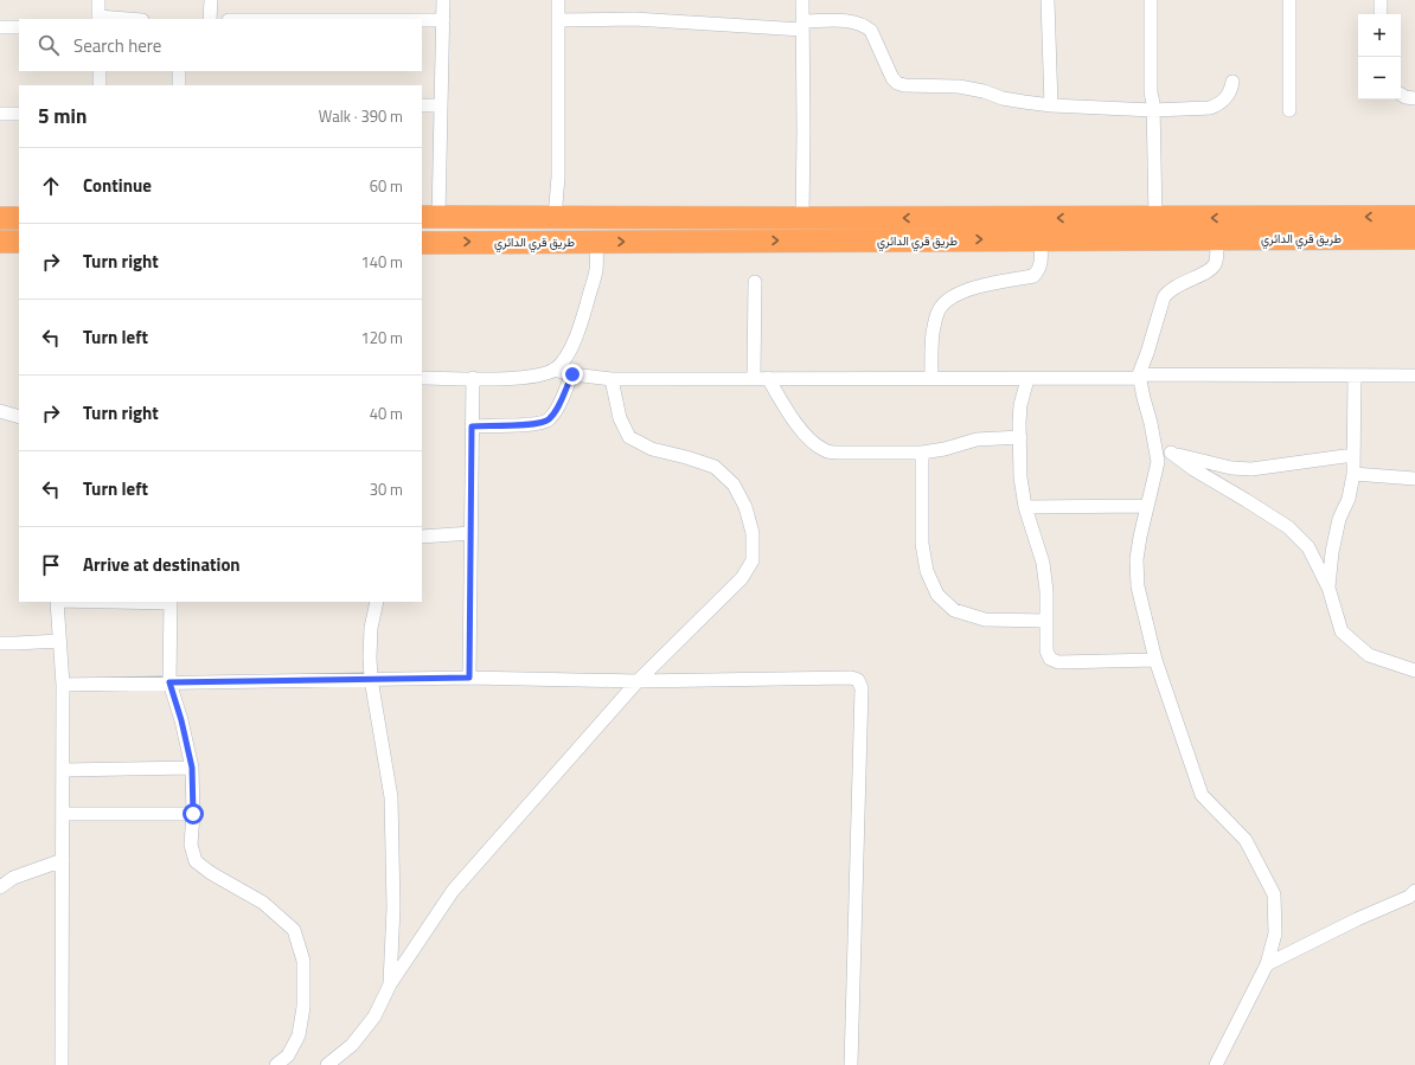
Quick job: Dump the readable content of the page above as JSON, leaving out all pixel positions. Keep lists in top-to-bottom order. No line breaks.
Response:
{"streets":{"highway":["طريق قري الدائري"]},"page":{"map_buttons":["+","−"],"search":"Search here","heading":["5 min","Walk · 390 m"],"list":[["Continue","60 m"],["Turn right","140 m"],["Turn left","120 m"],["Turn right","40 m"],["Turn left","30 m"],"Arrive at destination"]}}
